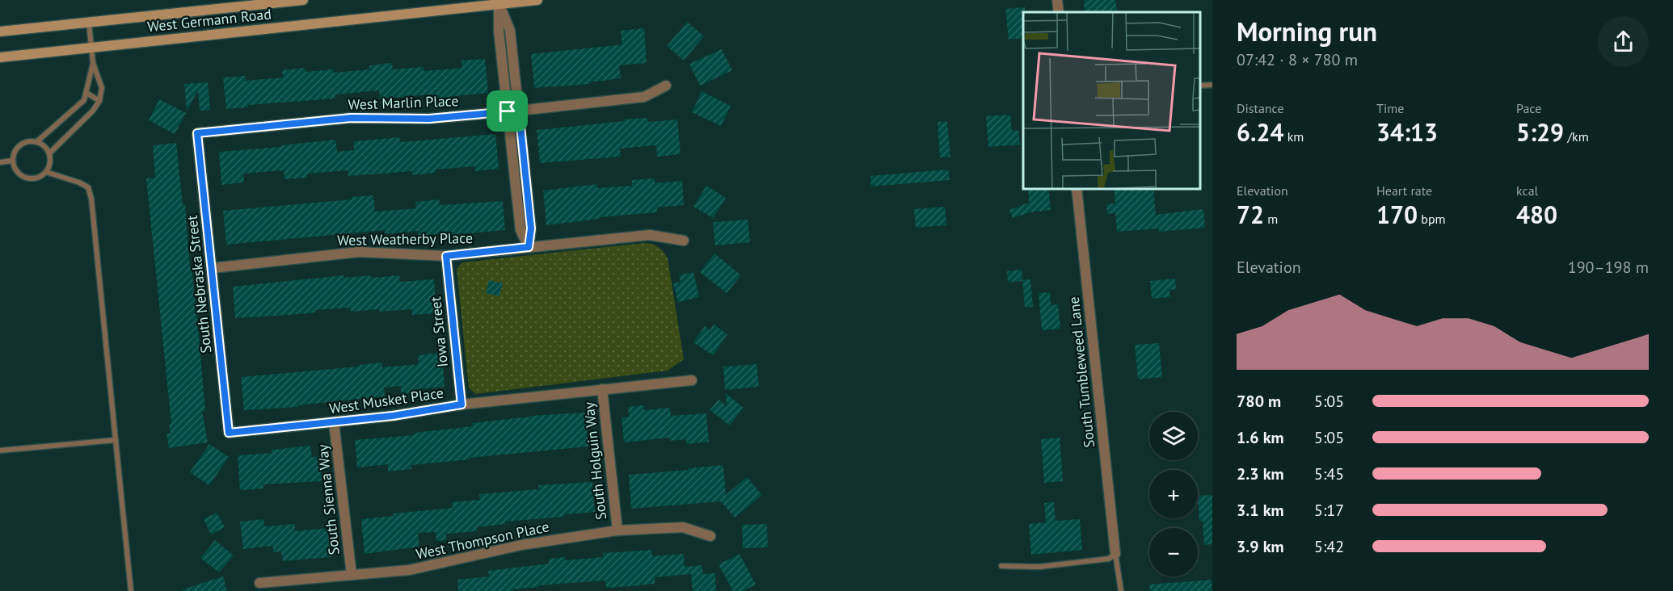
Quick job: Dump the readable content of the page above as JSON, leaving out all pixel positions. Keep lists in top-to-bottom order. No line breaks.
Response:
{"streets":{"main road":["West Germann Road"],"street":["West Marlin Place","West Weatherby Place","South Nebraska Street","Iowa Street","South Tumbleweed Lane","West Musket Place","South Holguin Way","South Sienna Way","West Thompson Place"]},"crossings":[["West Marlin Place","South Nebraska Street"],["West Weatherby Place","South Nebraska Street"],["West Weatherby Place","Iowa Street"],["South Nebraska Street","West Musket Place"],["Iowa Street","West Musket Place"],["West Musket Place","South Holguin Way"],["West Musket Place","South Sienna Way"],["South Holguin Way","West Thompson Place"],["South Sienna Way","West Thompson Place"]],"page":{"heading":["Morning run","07:42 · 8 × 780 m"],"stats":[["Distance","6.24 km"],["Time","34:13"],["Pace","5:29 /km"],["Elevation","72 m"],["Heart rate","170 bpm"],["kcal","480"]],"chart":["Elevation","190–198 m"],"list":[{"name":"780 m","note":"5:05"},{"name":"1.6 km","note":"5:05"},{"name":"2.3 km","note":"5:45"},{"name":"3.1 km","note":"5:17"},{"name":"3.9 km","note":"5:42"}],"map_buttons":["+","−"]}}
